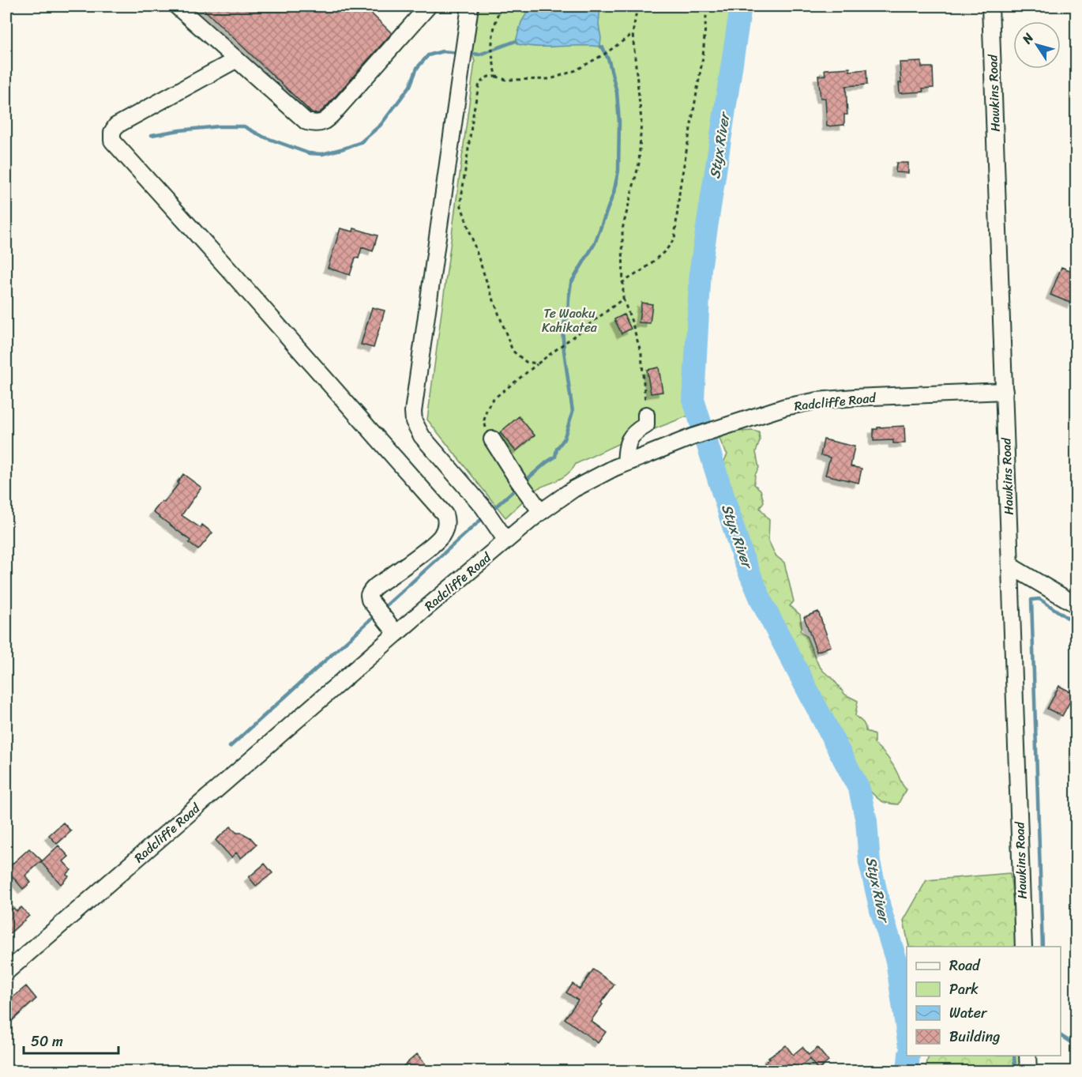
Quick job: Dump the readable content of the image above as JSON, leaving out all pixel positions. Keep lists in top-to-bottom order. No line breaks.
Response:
{"streets":{"street":["Hawkins Road","Radcliffe Road"]},"crossings":[["Hawkins Road","Radcliffe Road"]],"water":["Styx River"],"parks":["Te Waoku Kahikatea"],"legend":["Road","Park","Water","Building"],"scale_bar":"50 m","north":"top left"}
